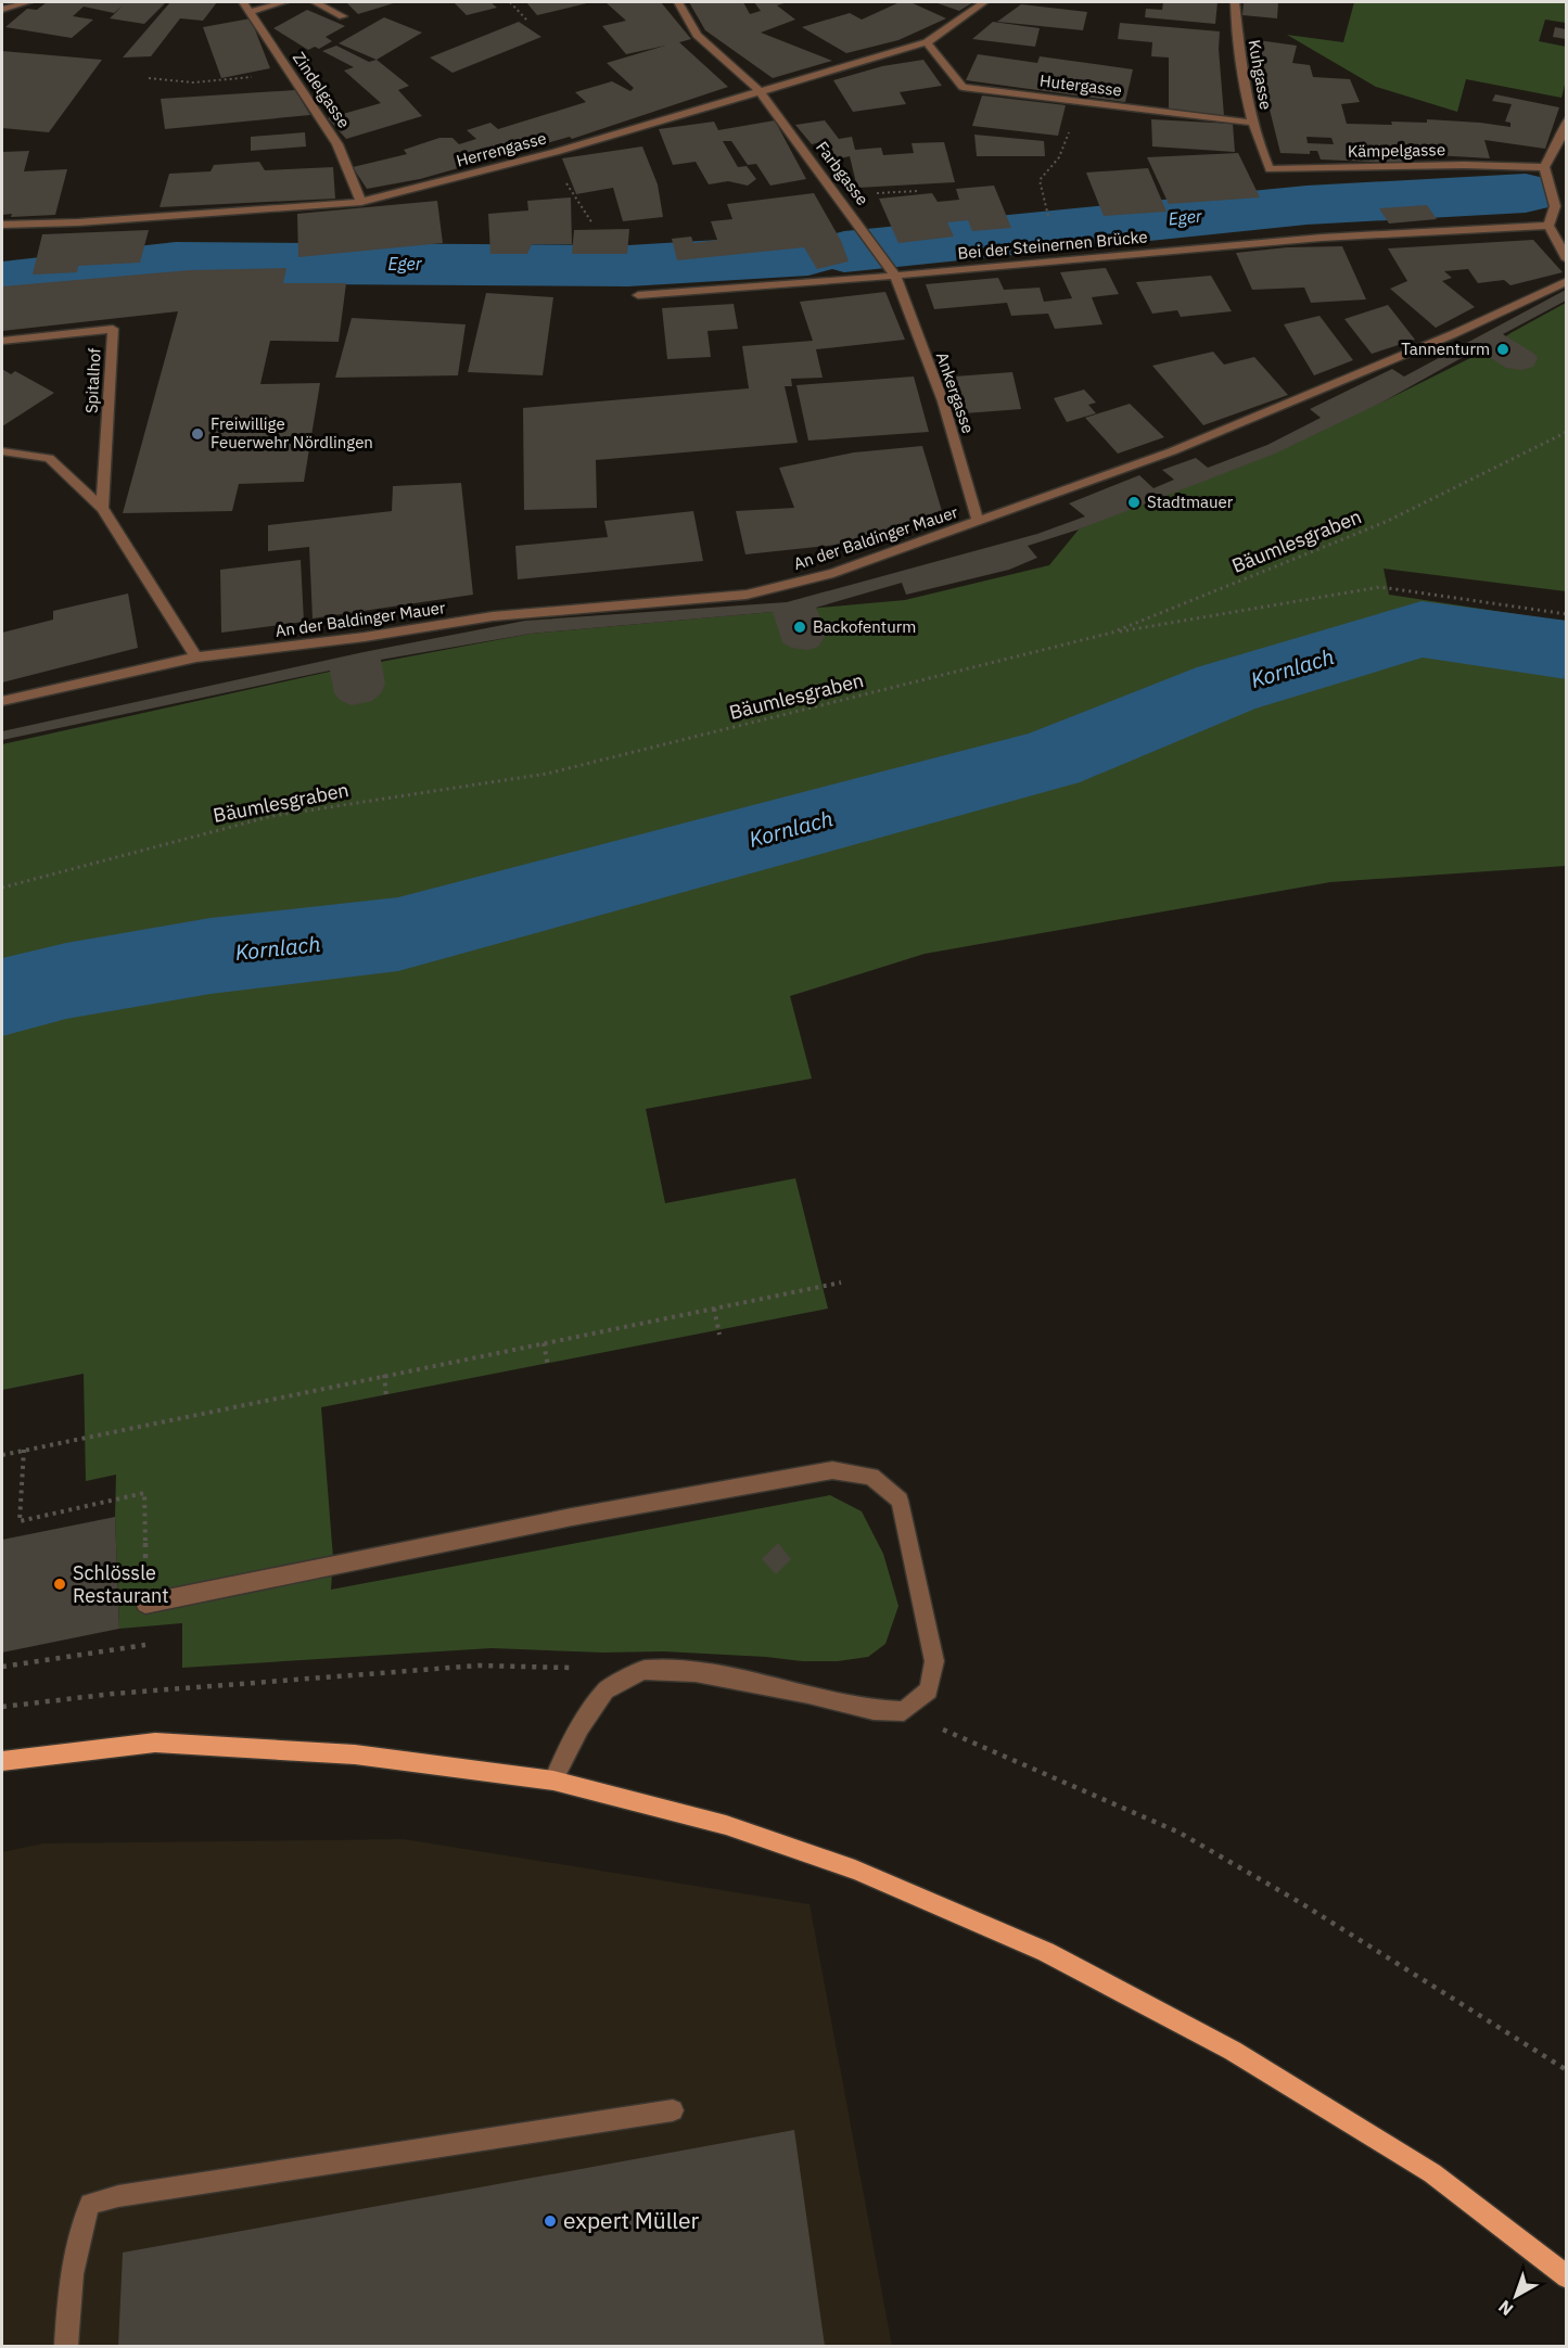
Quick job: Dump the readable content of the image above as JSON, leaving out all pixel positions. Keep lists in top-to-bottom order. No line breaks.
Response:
{"streets":{"street":["Kuhgasse","Hutergasse","Zindelgasse","Herrengasse","Kämpelgasse","Farbgasse","Bei der Steinernen Brücke","Spitalhof","Ankergasse","An der Baldinger Mauer"],"path":["Bäumlesgraben"]},"crossings":[["Kuhgasse","Hutergasse"],["Kuhgasse","Kämpelgasse"],["Hutergasse","Herrengasse"],["Zindelgasse","Herrengasse"],["Herrengasse","Farbgasse"],["Farbgasse","Bei der Steinernen Brücke"],["Farbgasse","Ankergasse"],["Bei der Steinernen Brücke","Ankergasse"],["Ankergasse","An der Baldinger Mauer"]],"water":["Eger","Kornlach"],"places":["Tannenturm","Freiwillige Feuerwehr Nördlingen","Stadtmauer","Backofenturm","Schlössle Restaurant","expert Müller"],"north":"bottom left"}
